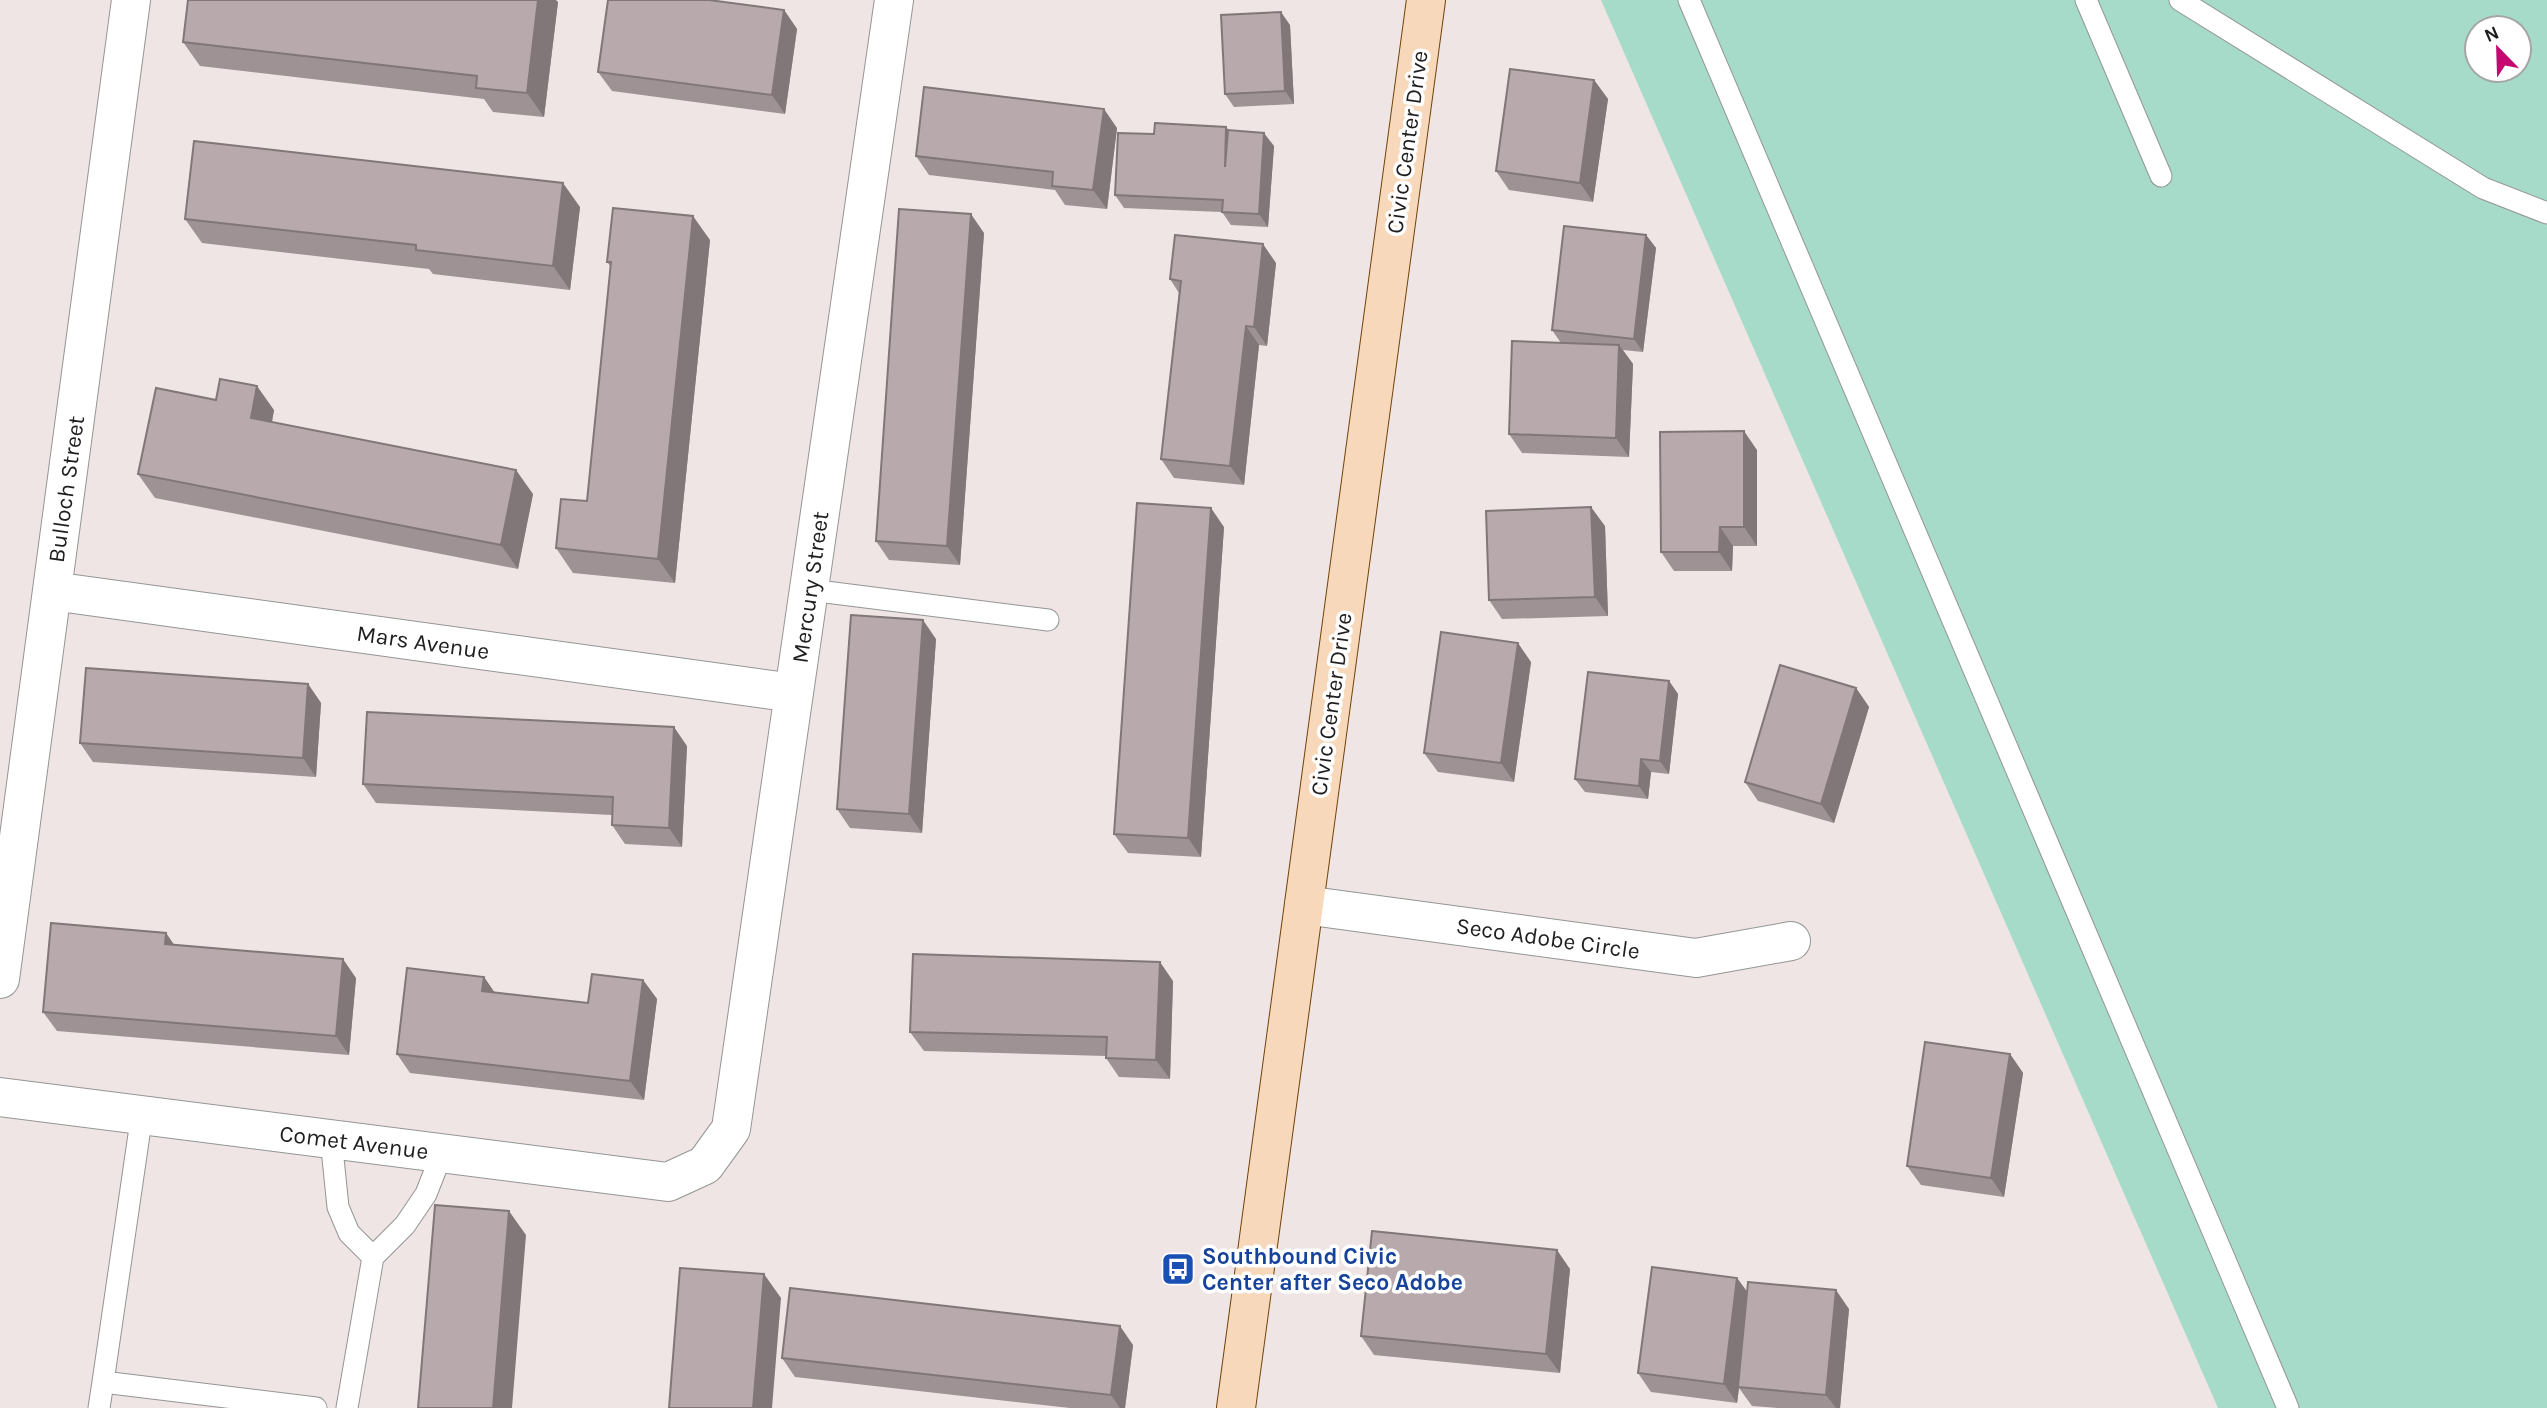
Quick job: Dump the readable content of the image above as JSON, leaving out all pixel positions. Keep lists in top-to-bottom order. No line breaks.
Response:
{"streets":{"street":["Civic Center Drive","Bulloch Street","Mercury Street","Mars Avenue","Seco Adobe Circle","Comet Avenue"]},"crossings":[["Civic Center Drive","Seco Adobe Circle"],["Bulloch Street","Mars Avenue"],["Mercury Street","Mars Avenue"],["Mercury Street","Comet Avenue"]],"places":{"bus stop":["Southbound Civic Center after Seco Adobe"]},"north":"top left"}
